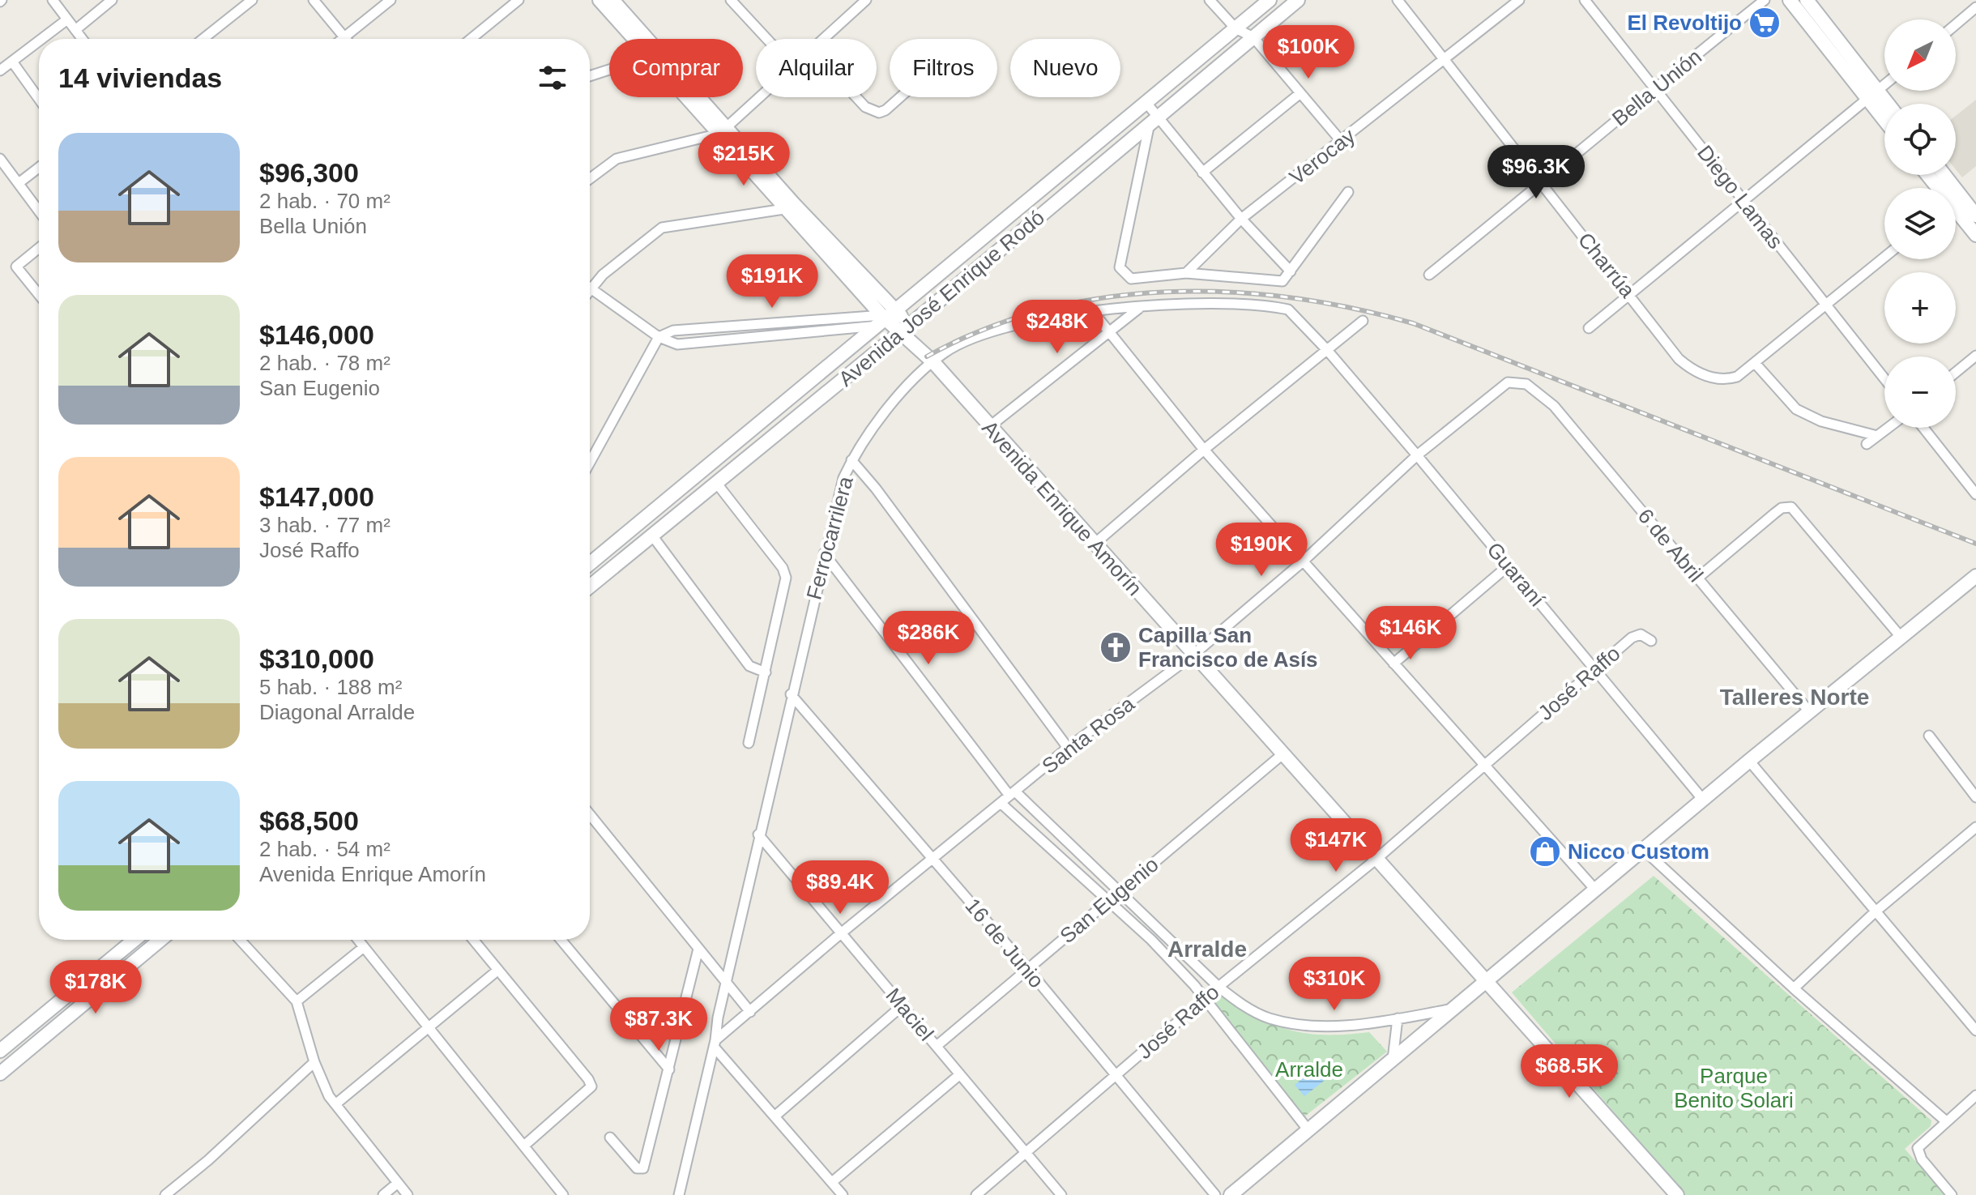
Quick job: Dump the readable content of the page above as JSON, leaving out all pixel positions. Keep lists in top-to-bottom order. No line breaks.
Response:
{"streets":{"street":["Bella Unión","Verocay","Diego Lamas","Charrúa","Avenida José Enrique Rodó","Avenida Enrique Amorín","Ferrocarrilera","6 de Abril","Guaraní","José Raffo","Santa Rosa","San Eugenio","16 de Junio","Maciel"]},"crossings":[["Bella Unión","Diego Lamas"],["Bella Unión","Charrúa"],["Verocay","Charrúa"],["Avenida José Enrique Rodó","Avenida Enrique Amorín"],["Avenida Enrique Amorín","Ferrocarrilera"],["Avenida Enrique Amorín","José Raffo"],["Avenida Enrique Amorín","Santa Rosa"],["Avenida Enrique Amorín","San Eugenio"],["Ferrocarrilera","Guaraní"],["Ferrocarrilera","Santa Rosa"],["Ferrocarrilera","16 de Junio"],["Ferrocarrilera","Maciel"],["6 de Abril","Santa Rosa"],["Guaraní","José Raffo"],["Guaraní","Santa Rosa"],["José Raffo","16 de Junio"],["José Raffo","Maciel"],["Santa Rosa","16 de Junio"],["Santa Rosa","Maciel"],["San Eugenio","16 de Junio"],["San Eugenio","Maciel"]],"districts":["Talleres Norte","Arralde"],"parks":["Arralde","Parque Benito Solari"],"places":{"supermarket":["El Revoltijo"],"church":["Capilla San Francisco de Asís"],"shop":["Nicco Custom"]},"north":"bottom left","page":{"map_buttons":["+","−"],"price":["$100K","$215K","$96.3K","$191K","$248K","$190K","$146K","$286K","$147K","$89.4K","$310K","$178K","$87.3K","$68.5K"],"chip":["Comprar","Alquilar","Filtros","Nuevo"],"heading":"14 viviendas","list":[{"name":"$96,300","note":"2 hab. · 70 m² · Bella Unión"},{"name":"$146,000","note":"2 hab. · 78 m² · San Eugenio"},{"name":"$147,000","note":"3 hab. · 77 m² · José Raffo"},{"name":"$310,000","note":"5 hab. · 188 m² · Diagonal Arralde"},{"name":"$68,500","note":"2 hab. · 54 m² · Avenida Enrique Amorín"}]}}
